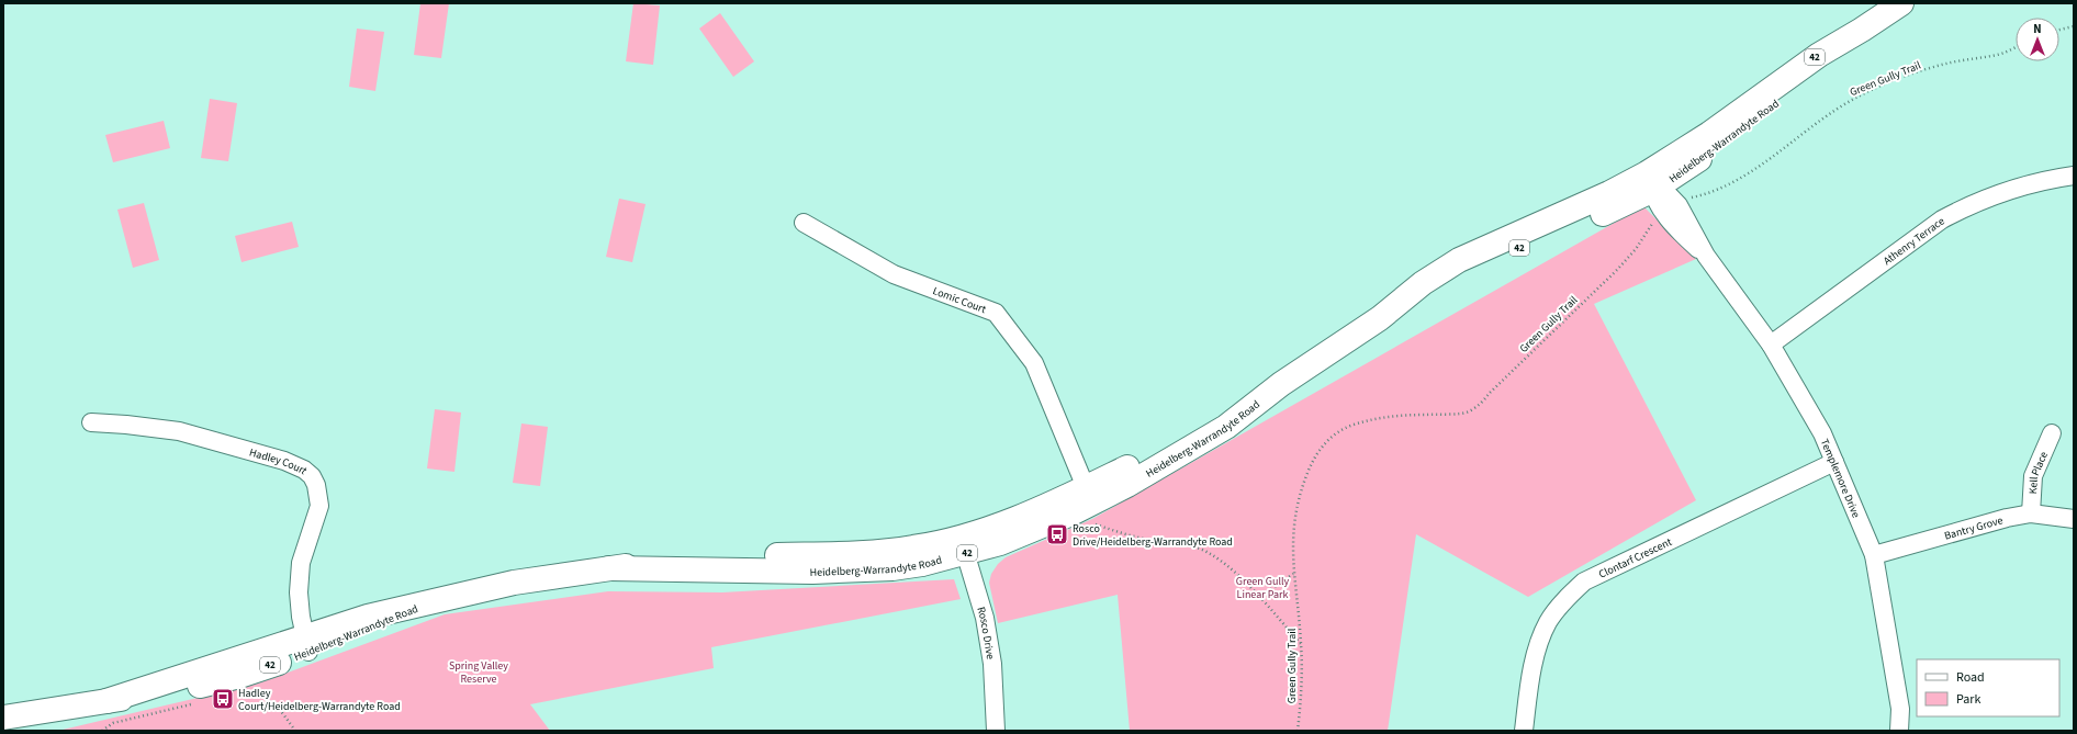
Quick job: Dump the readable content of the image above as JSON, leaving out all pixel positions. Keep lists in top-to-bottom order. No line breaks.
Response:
{"streets":{"main road":["42","Heidelberg-Warrandyte Road"],"street":["Athenry Terrace","Lomic Court","Hadley Court","Kell Place","Templemore Drive","Bantry Grove","Clontarf Crescent","Rosco Drive"],"path":["Green Gully Trail"]},"crossings":[["Green Gully Trail","Templemore Drive"],["Heidelberg-Warrandyte Road","Lomic Court"],["Heidelberg-Warrandyte Road","Hadley Court"],["Heidelberg-Warrandyte Road","Templemore Drive"],["Heidelberg-Warrandyte Road","Rosco Drive"],["Athenry Terrace","Templemore Drive"],["Kell Place","Bantry Grove"],["Templemore Drive","Bantry Grove"],["Templemore Drive","Clontarf Crescent"]],"parks":["Green Gully Linear Park","Spring Valley Reserve"],"places":{"bus stop":["Rosco Drive/Heidelberg-Warrandyte Road","Hadley Court/Heidelberg-Warrandyte Road"]},"legend":["Road","Park"],"north":"top"}
